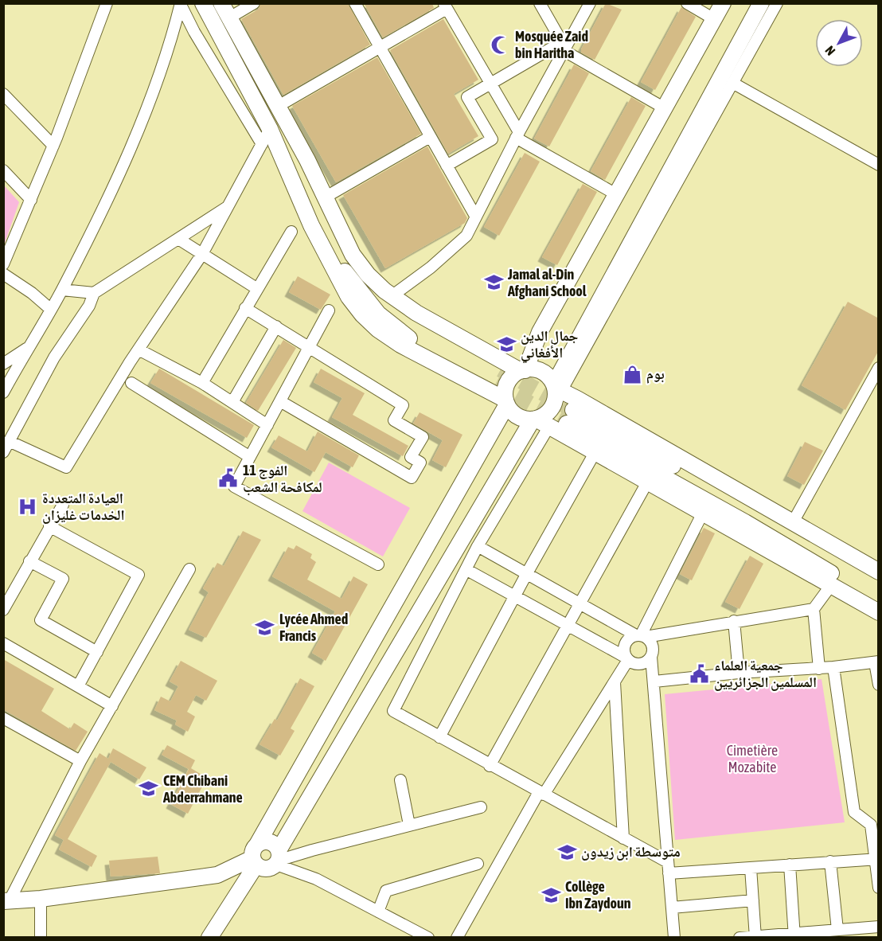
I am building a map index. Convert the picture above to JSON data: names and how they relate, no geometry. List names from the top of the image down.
{
  "parks": ["Cimetière Mozabite"],
  "places": {
    "mosque": ["Mosquée Zaid bin Haritha"],
    "school or university": [
      "Jamal al-Din Afghani School",
      "جمال الدين الأفغاني",
      "Lycée Ahmed Francis",
      "CEM Chibani Abderrahmane",
      "متوسطة ابن زيدون",
      "Collège Ibn Zaydoun"
    ],
    "shop": ["بوم"],
    "public building": ["الفوج 11 لمكافحة الشعب", "جمعية العلماء المسلمين الجزائريين"],
    "hospital": ["العيادة المتعددة الخدمات غليزان"]
  },
  "north": "bottom left"
}
